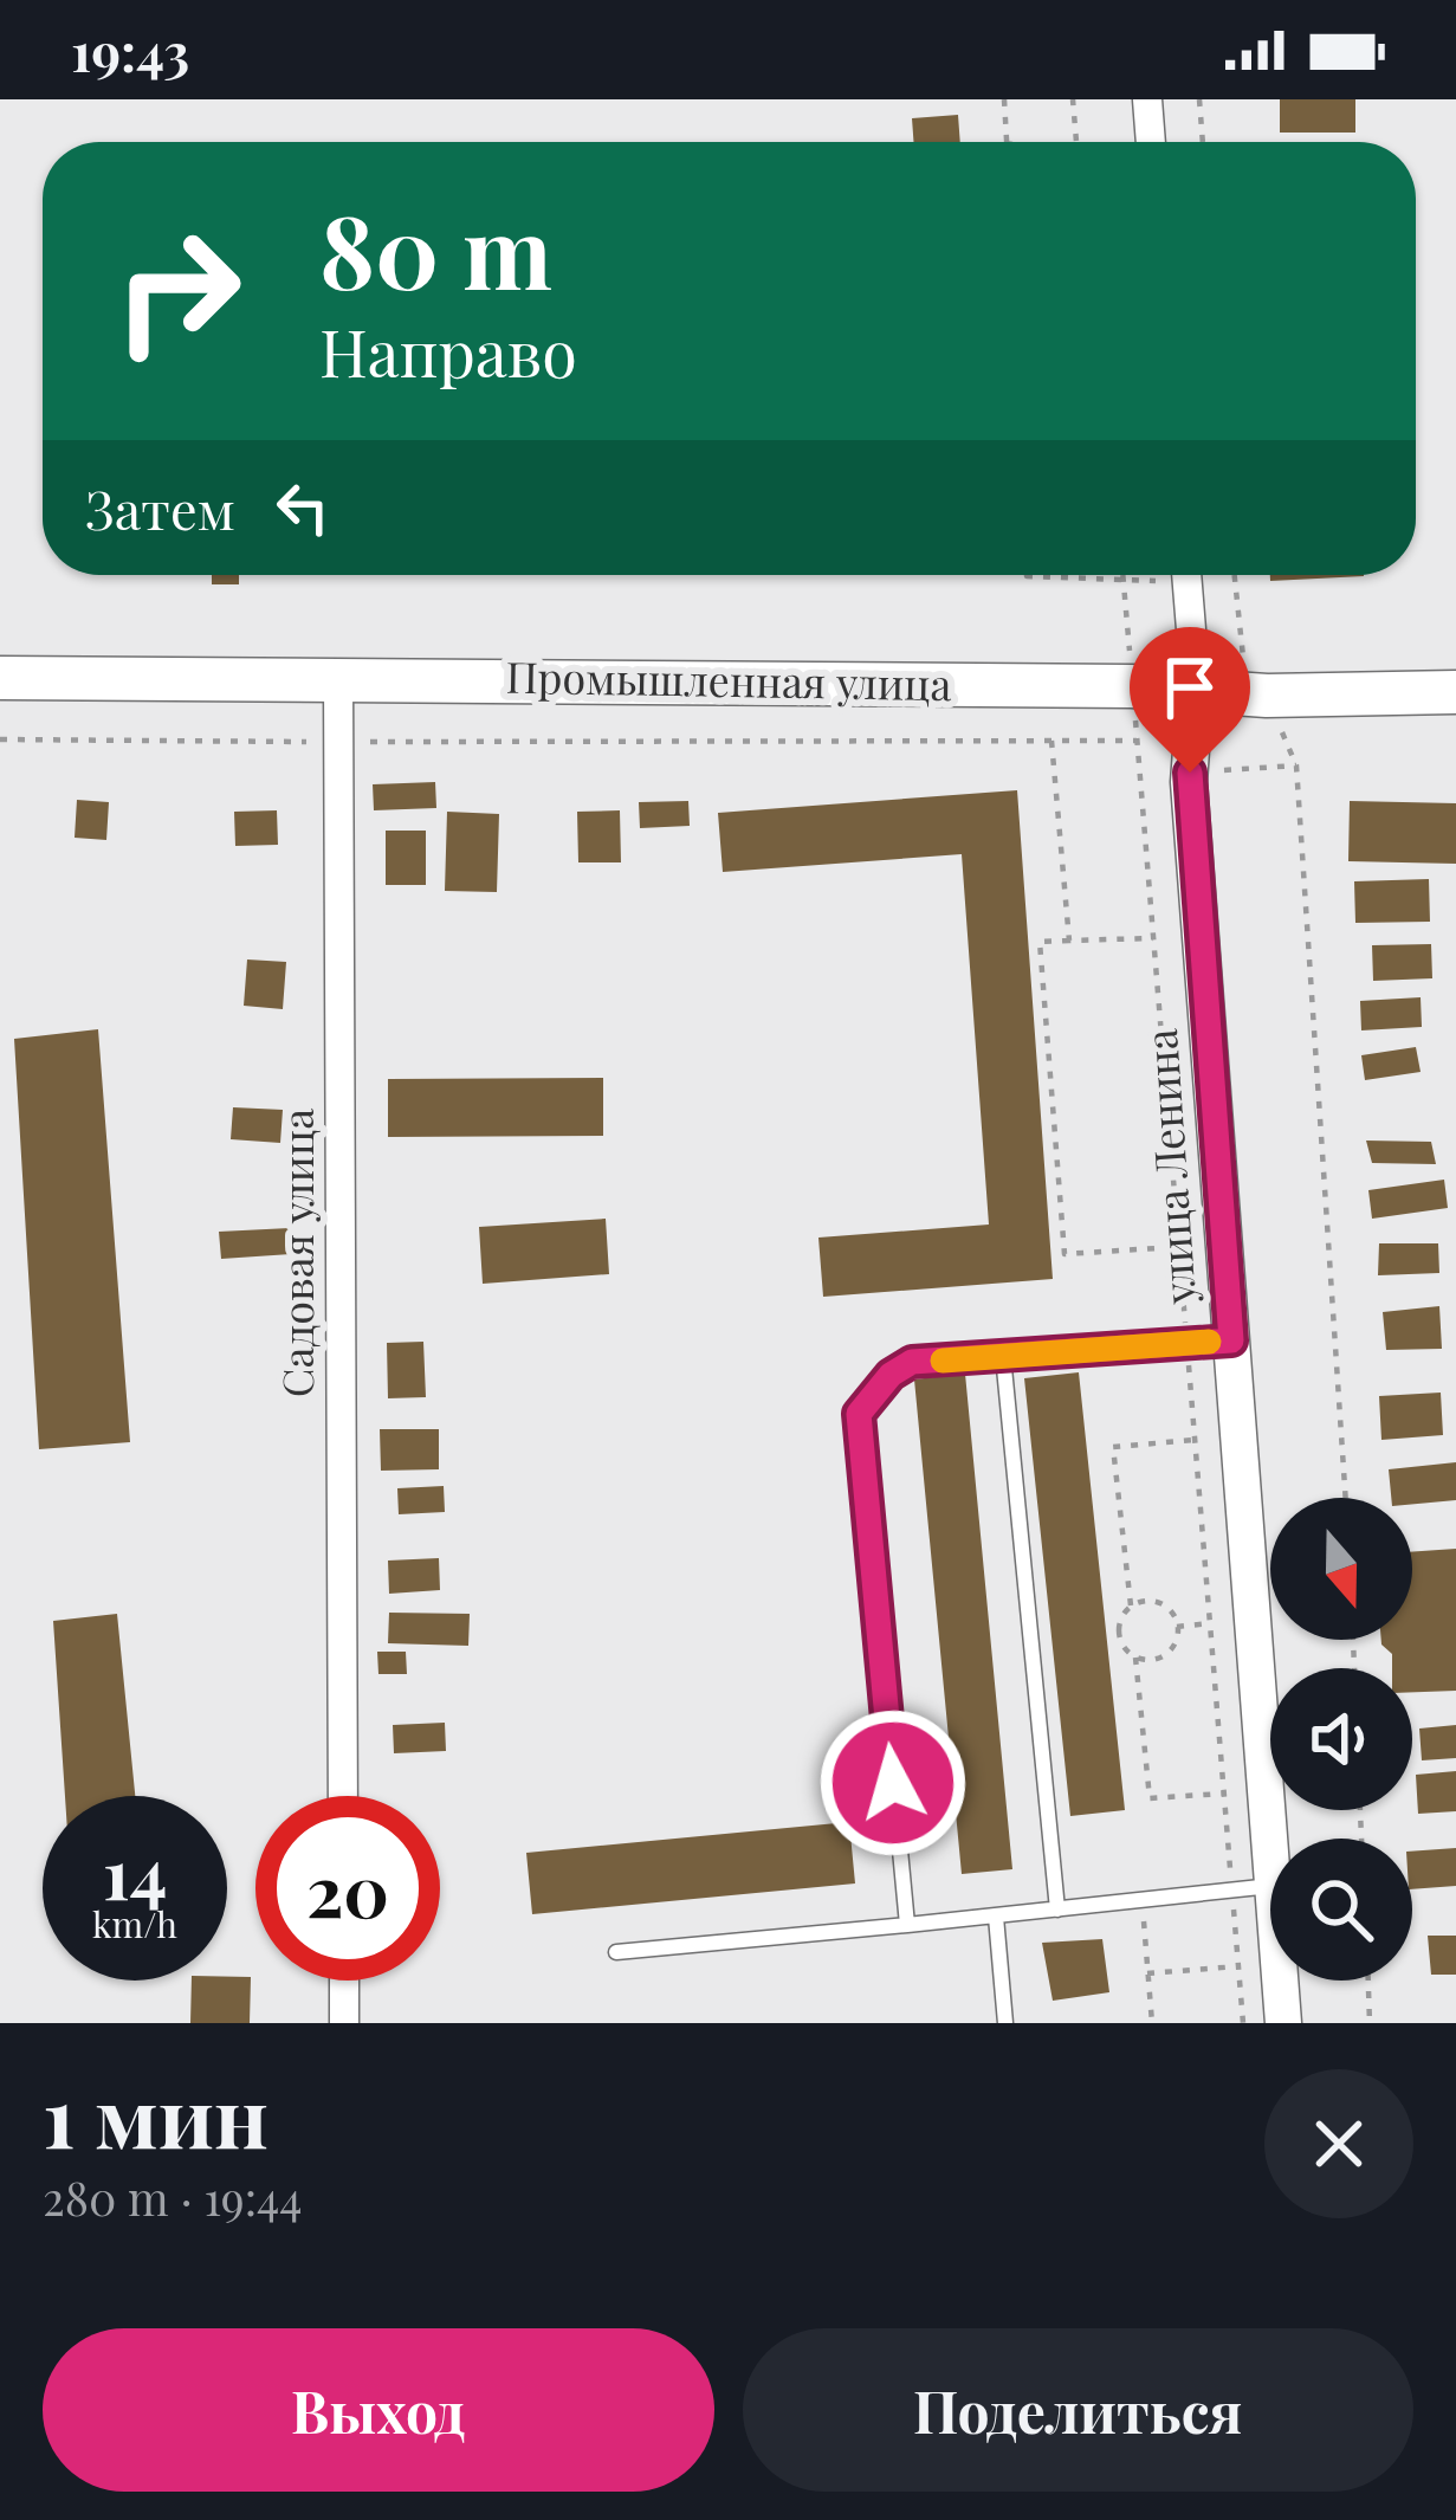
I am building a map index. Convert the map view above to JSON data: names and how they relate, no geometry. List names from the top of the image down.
{
  "streets": {
    "main road": ["Промышленная улица"],
    "street": ["улица Ленина", "Садовая улица"]
  },
  "crossings": [
    ["Промышленная улица", "улица Ленина"],
    ["Промышленная улица", "Садовая улица"]
  ],
  "north": "bottom",
  "page": {
    "status": "19:43",
    "turn": ["80 m", "Направо"],
    "then": "Затем",
    "speed": "14 km/h",
    "limit": "20",
    "heading": ["1 мин", "280 m · 19:44"],
    "buttons": ["Выход", "Поделиться"]
  }
}
